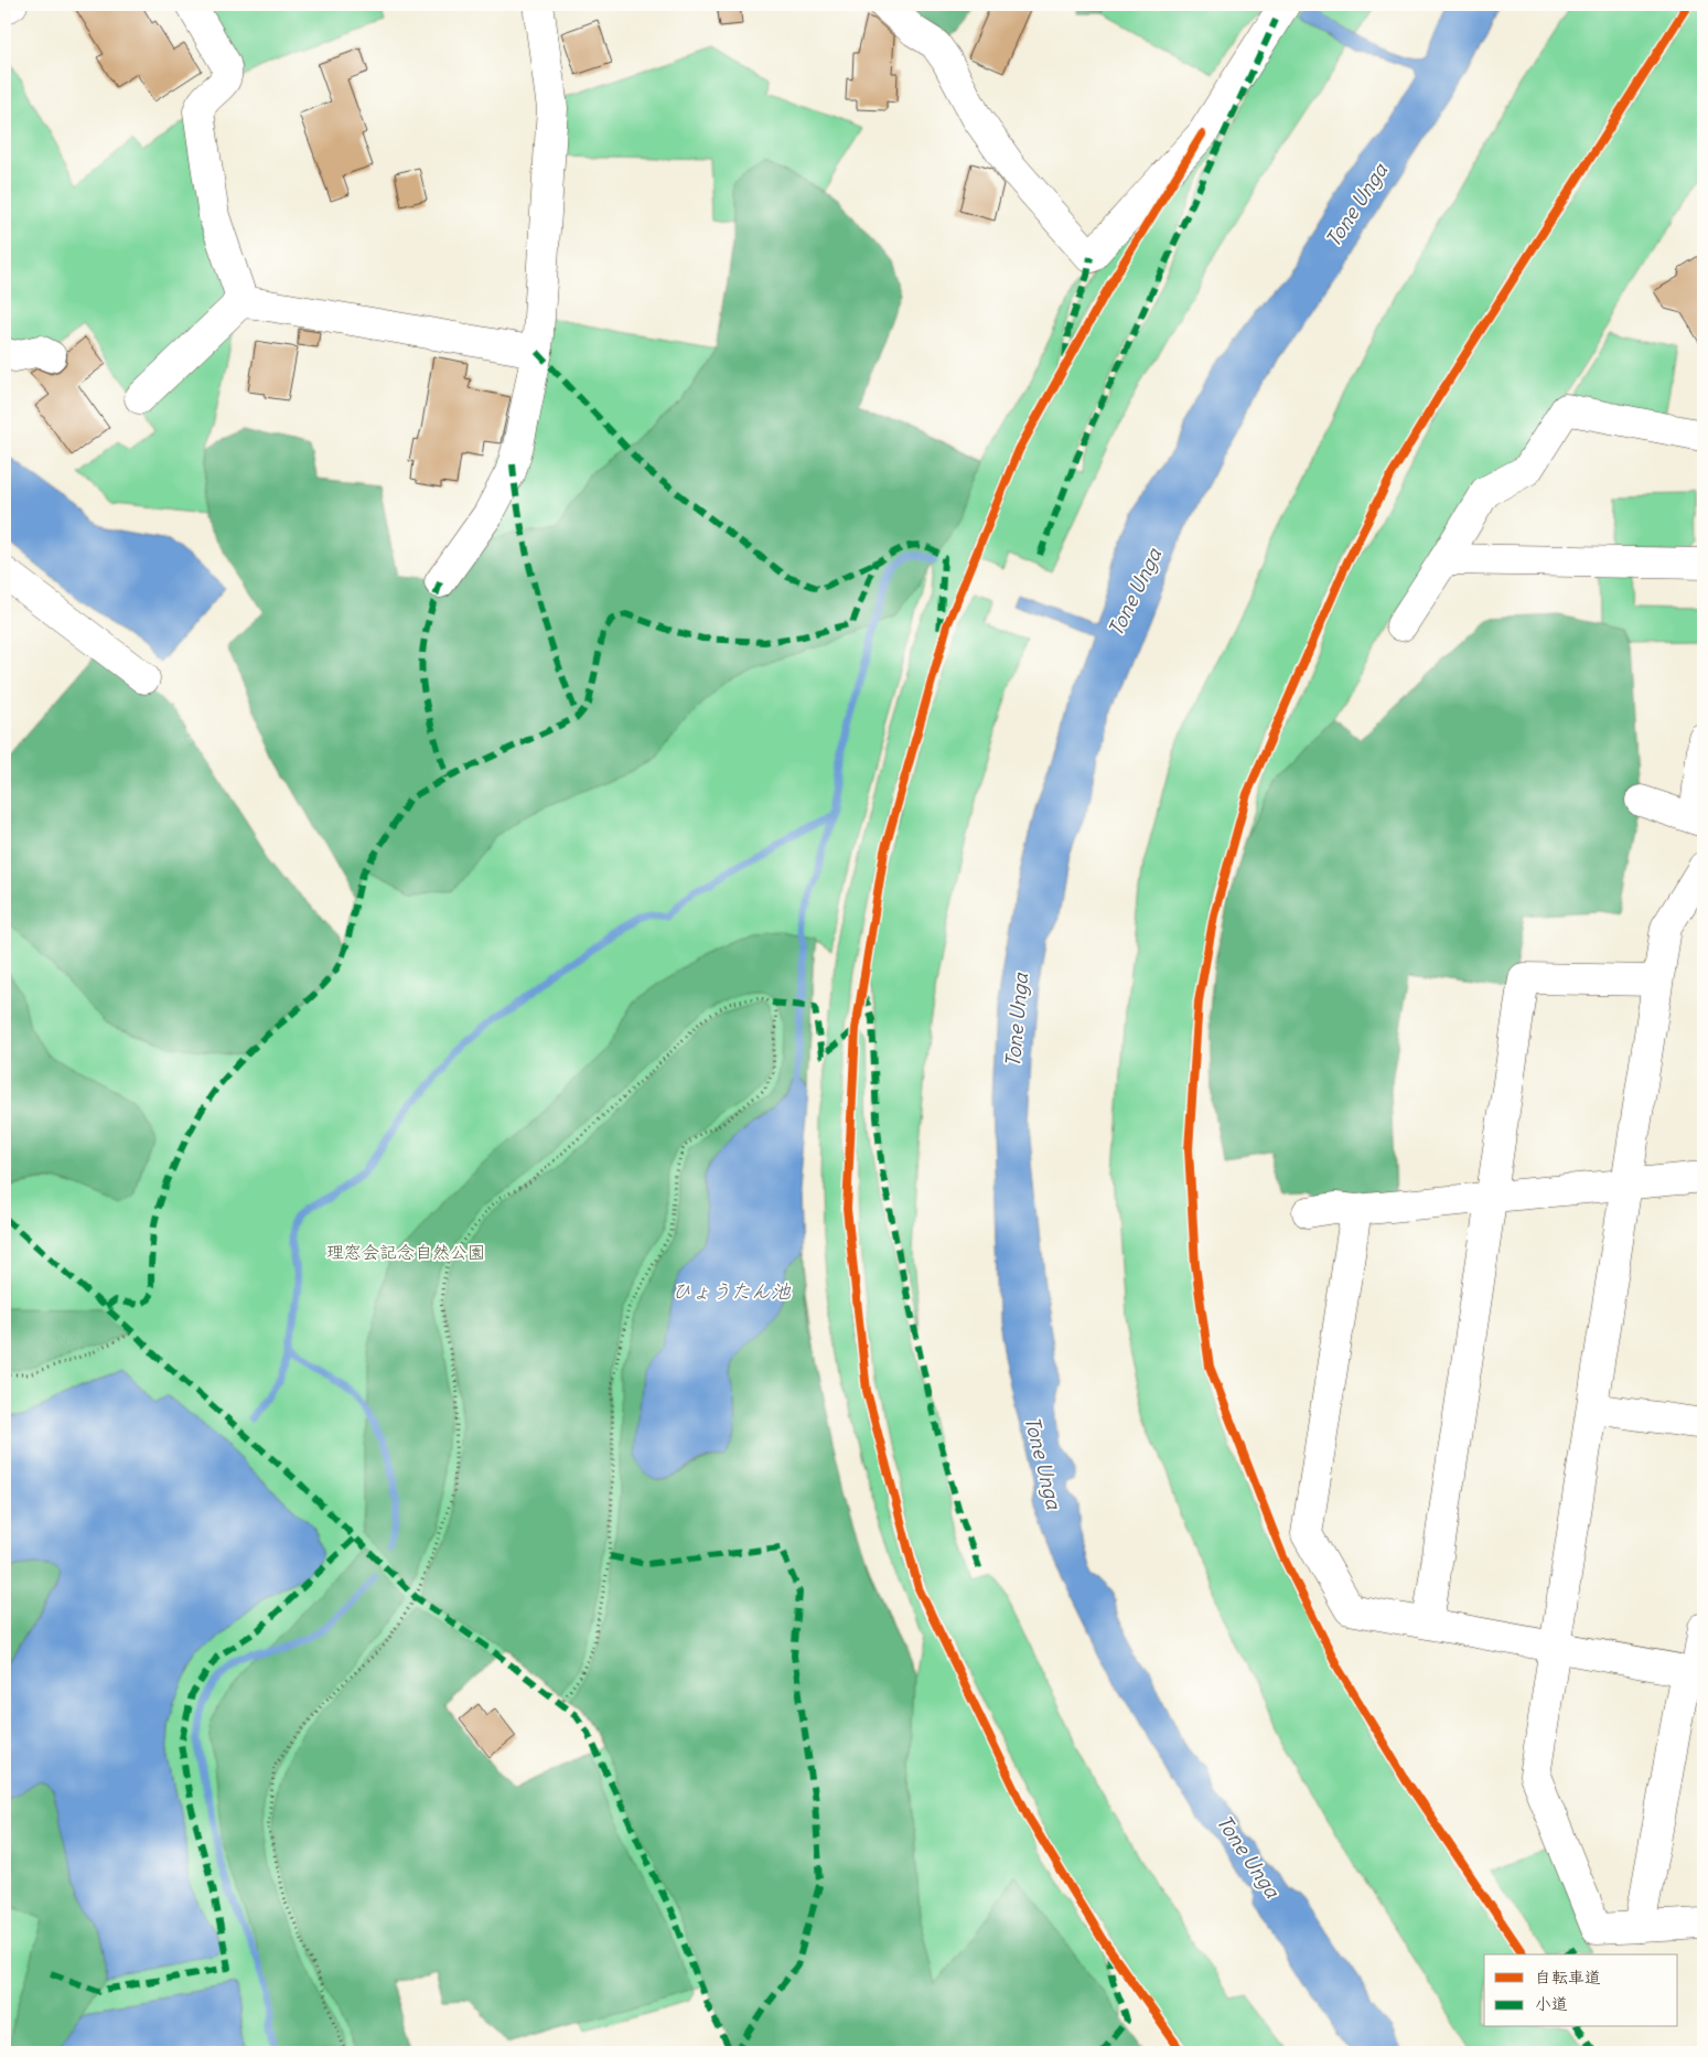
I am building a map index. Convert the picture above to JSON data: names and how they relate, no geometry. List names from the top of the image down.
{
  "water": ["Tone Unga", "ひょうたん池"],
  "parks": ["理窓会記念自然公園"],
  "legend": ["自転車道", "小道"]
}
